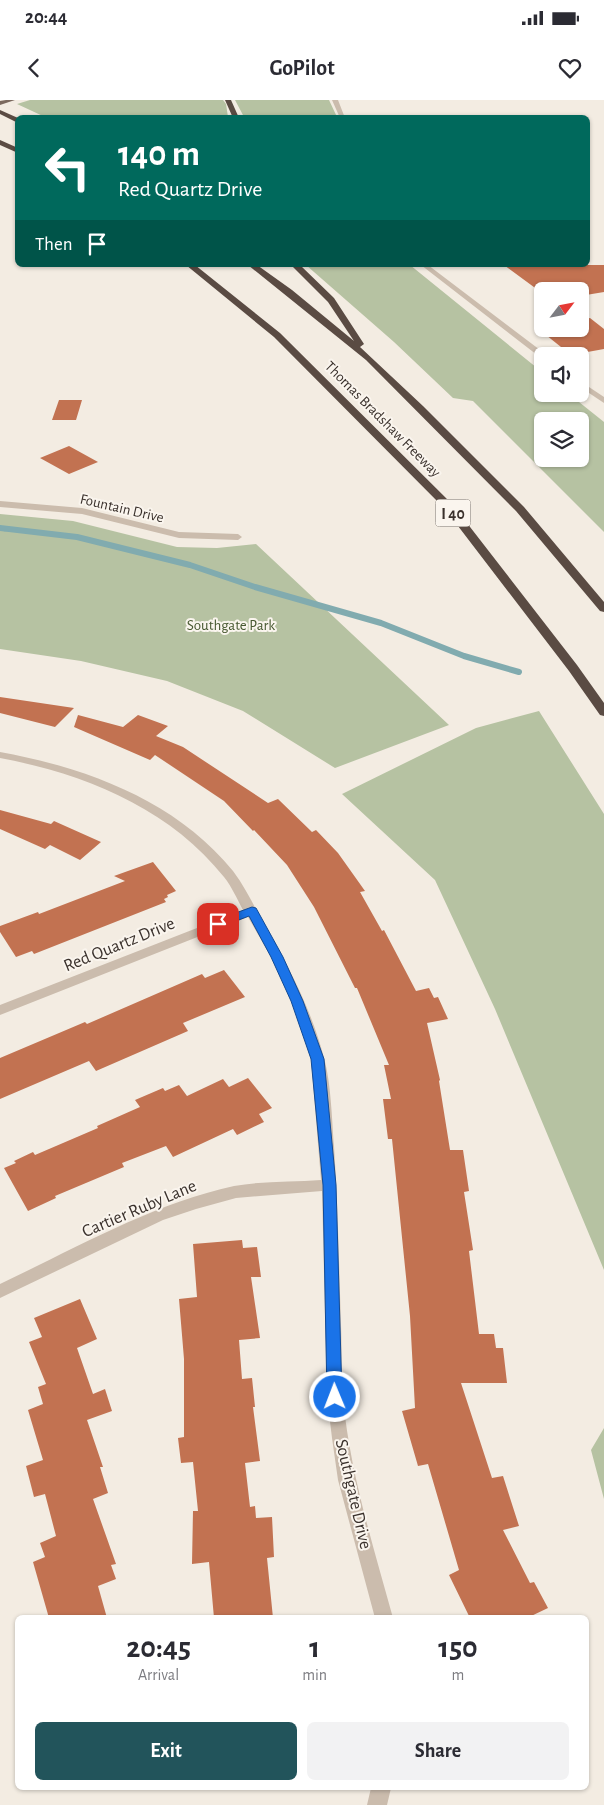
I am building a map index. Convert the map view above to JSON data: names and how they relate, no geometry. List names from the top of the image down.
{
  "streets": {
    "highway": ["Thomas Bradshaw Freeway", "I 40"],
    "street": [
      "Fountain Drive",
      "Red Quartz Drive",
      "Cartier Ruby Lane",
      "Southgate Drive"
    ]
  },
  "crossings": [
    ["Red Quartz Drive", "Southgate Drive"],
    ["Cartier Ruby Lane", "Southgate Drive"]
  ],
  "parks": ["Southgate Park"],
  "north": "top right",
  "page": {
    "status": "20:44",
    "header": "GoPilot",
    "turn": ["140 m", "Red Quartz Drive"],
    "then": "Then",
    "eta": [
      "20:45",
      "Arrival",
      "1",
      "min",
      "150",
      "m"
    ],
    "buttons": ["Exit", "Share"]
  }
}
